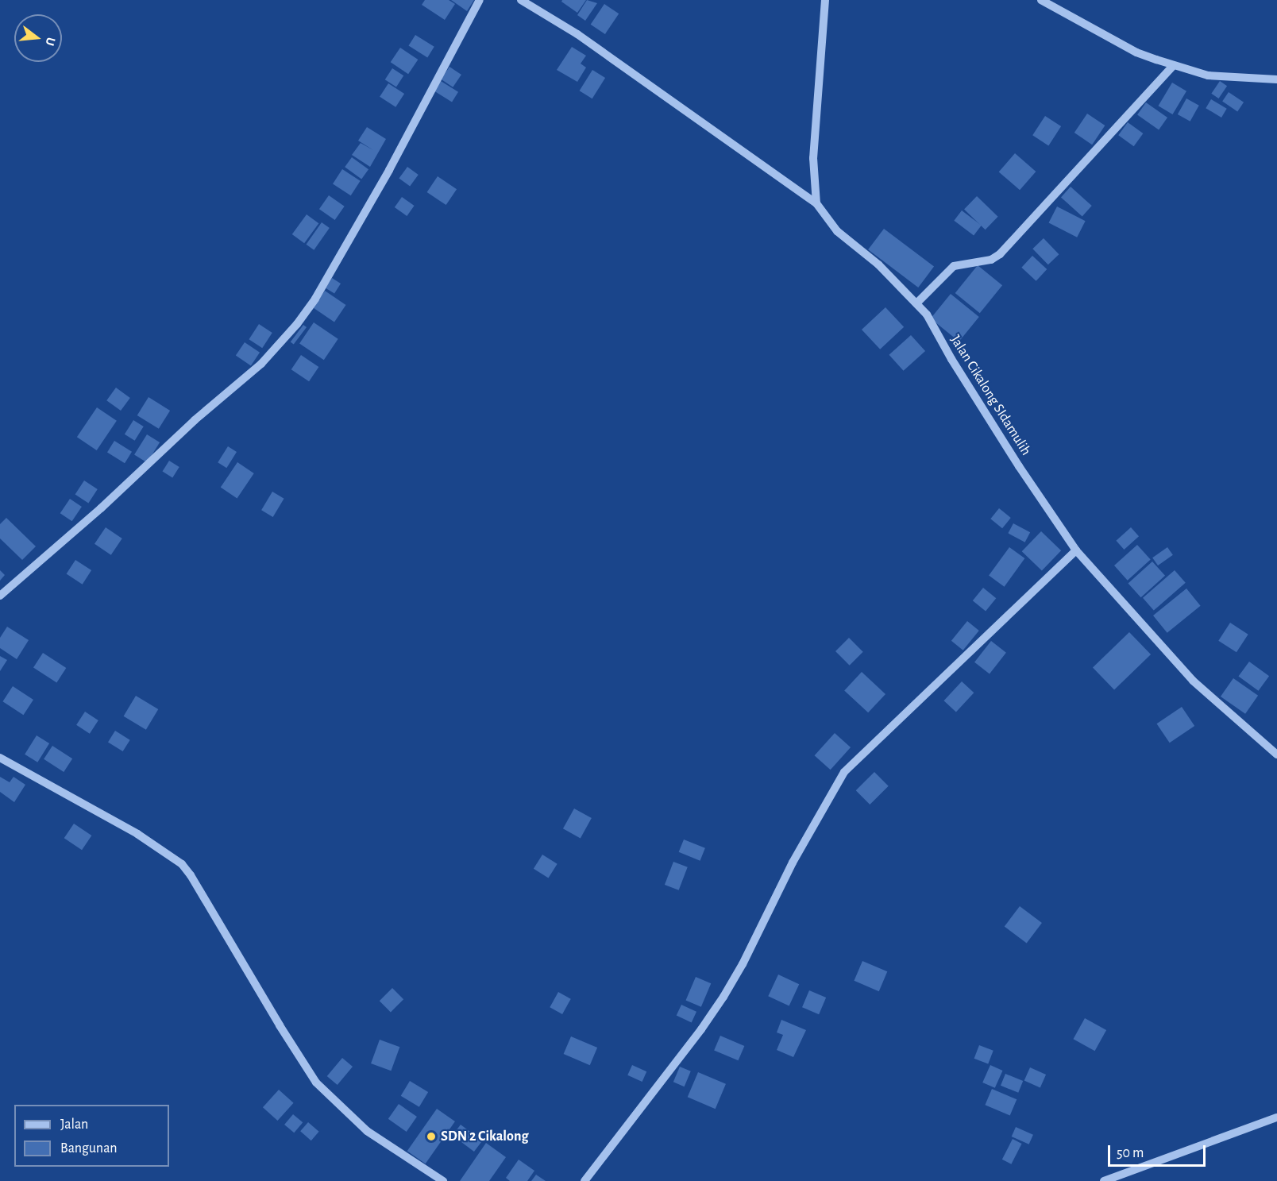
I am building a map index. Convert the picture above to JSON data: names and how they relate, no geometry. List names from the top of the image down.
{
  "streets": {
    "street": ["Jalan Cikalong SIdamulih"]
  },
  "places": ["SDN 2 Cikalong"],
  "legend": ["Jalan", "Bangunan"],
  "scale_bar": "50 m",
  "north": "right"
}
